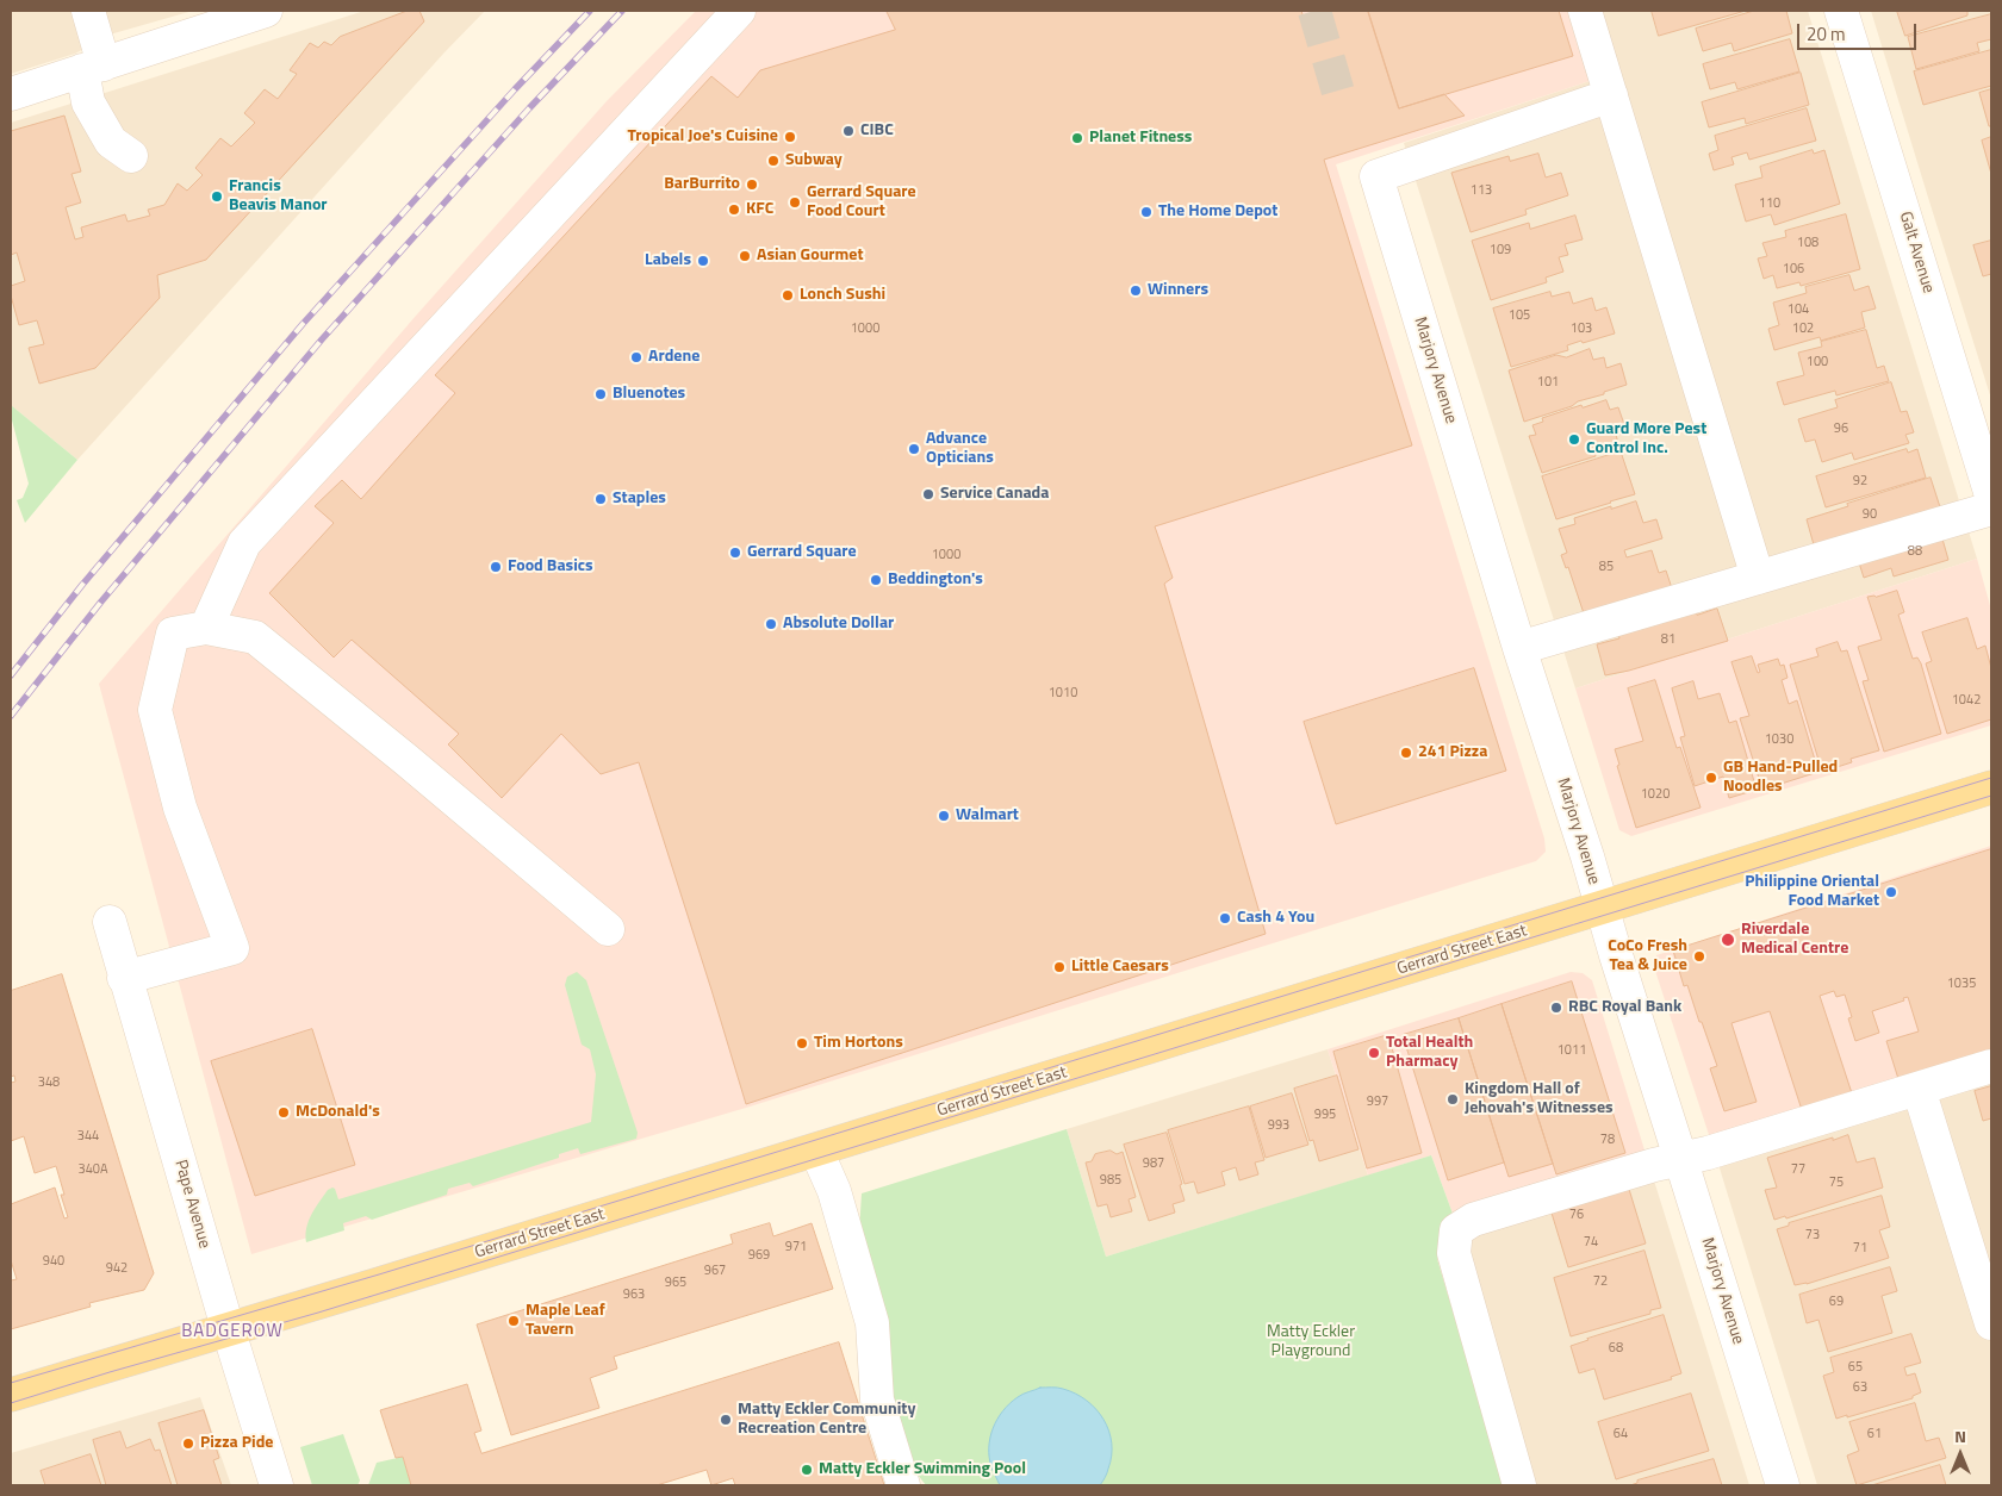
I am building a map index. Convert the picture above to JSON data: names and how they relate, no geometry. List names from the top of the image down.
{
  "streets": {
    "main road": ["Gerrard Street East"],
    "street": ["Galt Avenue", "Marjory Avenue", "Pape Avenue"]
  },
  "crossings": [
    ["Marjory Avenue", "Gerrard Street East"],
    ["Gerrard Street East", "Pape Avenue"]
  ],
  "districts": ["BADGEROW"],
  "parks": ["Matty Eckler Playground"],
  "places": [
    "CIBC",
    "Tropical Joe's Cuisine",
    "Planet Fitness",
    "Subway",
    "BarBurrito",
    "Francis Beavis Manor",
    "Gerrard Square Food Court",
    "KFC",
    "The Home Depot",
    "Asian Gourmet",
    "Labels",
    "Winners",
    "Lonch Sushi",
    "Ardene",
    "Bluenotes",
    "Guard More Pest Control Inc.",
    "Advance Opticians",
    "Service Canada",
    "Staples",
    "Gerrard Square",
    "Food Basics",
    "Beddington's",
    "Absolute Dollar",
    "241 Pizza",
    "GB Hand-Pulled Noodles",
    "Walmart",
    "Philippine Oriental Food Market",
    "Cash 4 You",
    "Riverdale Medical Centre",
    "CoCo Fresh Tea & Juice",
    "Little Caesars",
    "RBC Royal Bank",
    "Tim Hortons",
    "Total Health Pharmacy",
    "Kingdom Hall of Jehovah's Witnesses",
    "McDonald's",
    "Maple Leaf Tavern",
    "Matty Eckler Community Recreation Centre",
    "Pizza Pide",
    "Matty Eckler Swimming Pool"
  ],
  "house_numbers": [
    "113",
    "110",
    "108",
    "109",
    "106",
    "104",
    "105",
    "1000",
    "103",
    "102",
    "100",
    "101",
    "96",
    "92",
    "90",
    "88",
    "1000",
    "85",
    "81",
    "1010",
    "1042",
    "1030",
    "1020",
    "1035",
    "1011",
    "348",
    "997",
    "995",
    "993",
    "344",
    "78",
    "987",
    "340A",
    "77",
    "985",
    "75",
    "76",
    "73",
    "74",
    "971",
    "71",
    "969",
    "940",
    "942",
    "967",
    "72",
    "965",
    "963",
    "69",
    "68",
    "65",
    "63",
    "64",
    "61"
  ],
  "scale_bar": "20 m",
  "north": "top"
}
